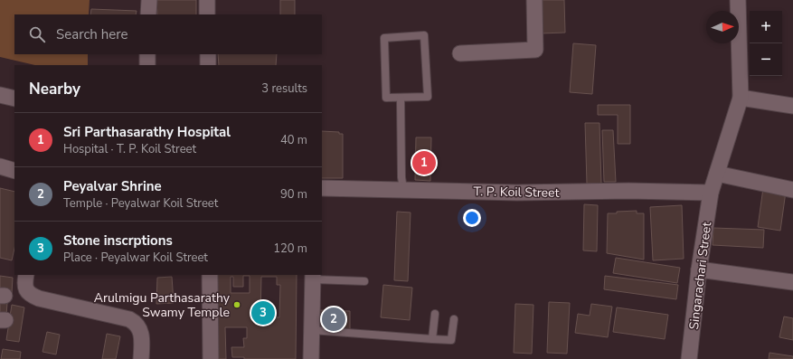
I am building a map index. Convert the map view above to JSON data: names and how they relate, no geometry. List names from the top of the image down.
{
  "streets": {
    "street": ["T. P. Koil Street", "Singarachari Street"]
  },
  "crossings": [
    ["T. P. Koil Street", "Singarachari Street"]
  ],
  "places": ["Arulmigu Parthasarathy Swamy Temple"],
  "north": "right",
  "page": {
    "map_buttons": ["+", "−"],
    "search": "Search here",
    "heading": ["Nearby", "3 results"],
    "list": [
      {
        "mark": "1",
        "name": "Sri Parthasarathy Hospital",
        "note": "Hospital · T. P. Koil Street",
        "value": "40 m"
      },
      {
        "mark": "2",
        "name": "Peyalvar Shrine",
        "note": "Temple · Peyalwar Koil Street",
        "value": "90 m"
      },
      {
        "mark": "3",
        "name": "Stone inscrptions",
        "note": "Place · Peyalwar Koil Street",
        "value": "120 m"
      }
    ],
    "pins": ["1", "3", "2"]
  }
}
